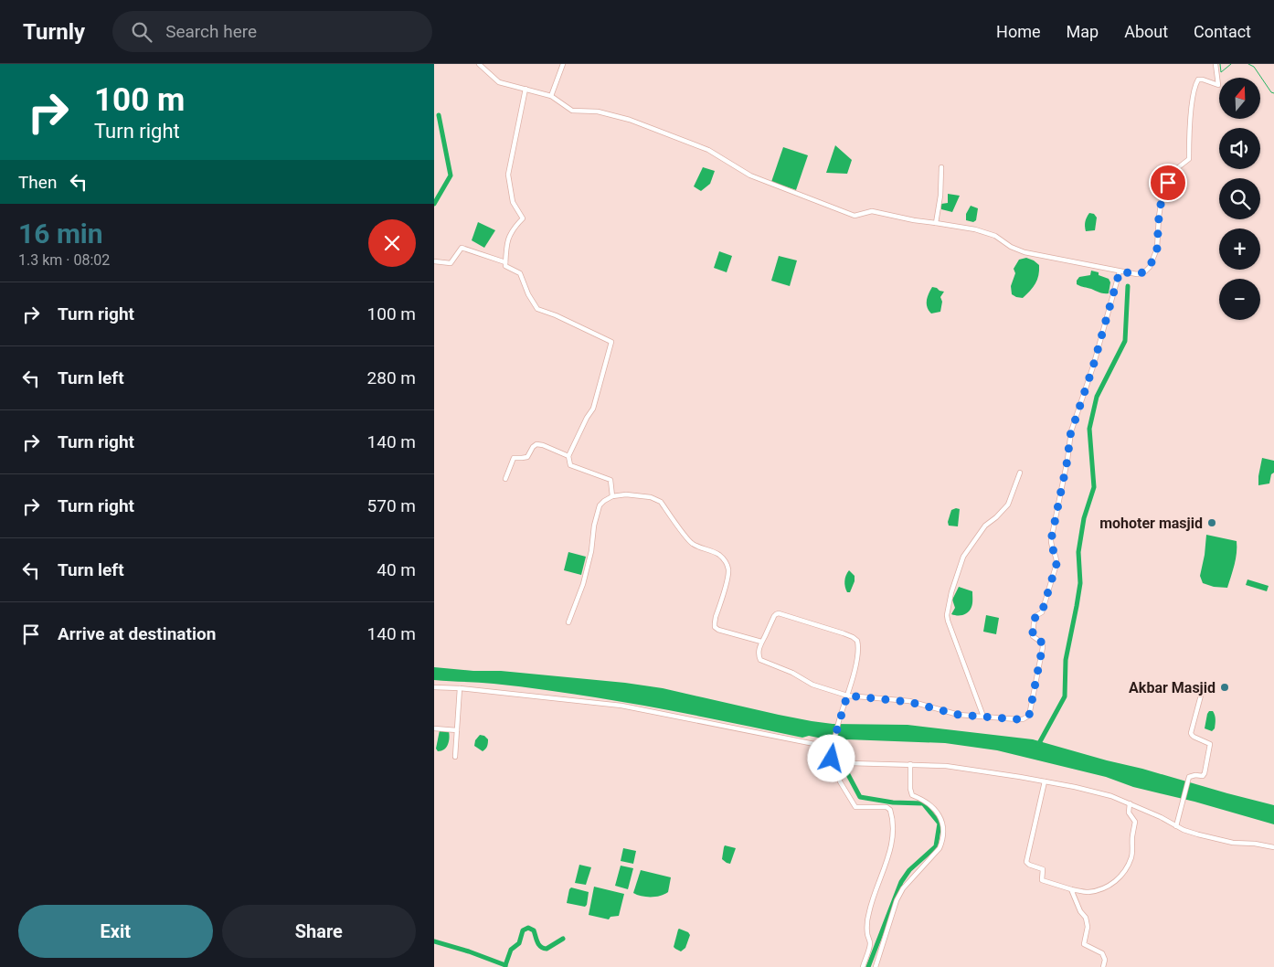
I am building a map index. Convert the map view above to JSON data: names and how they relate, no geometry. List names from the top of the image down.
{
  "places": ["mohoter masjid", "Akbar Masjid"],
  "north": "top",
  "page": {
    "header": "Turnly",
    "search": "Search here",
    "nav": [
      "Home",
      "Map",
      "About",
      "Contact"
    ],
    "turn": ["100 m", "Turn right"],
    "map_buttons": ["+", "−"],
    "then": "Then",
    "heading": ["16 min", "1.3 km · 08:02"],
    "list": [
      {
        "name": "Turn right",
        "value": "100 m"
      },
      {
        "name": "Turn left",
        "value": "280 m"
      },
      {
        "name": "Turn right",
        "value": "140 m"
      },
      {
        "name": "Turn right",
        "value": "570 m"
      },
      {
        "name": "Turn left",
        "value": "40 m"
      },
      {
        "name": "Arrive at destination",
        "value": "140 m"
      }
    ],
    "buttons": ["Exit", "Share"]
  }
}
